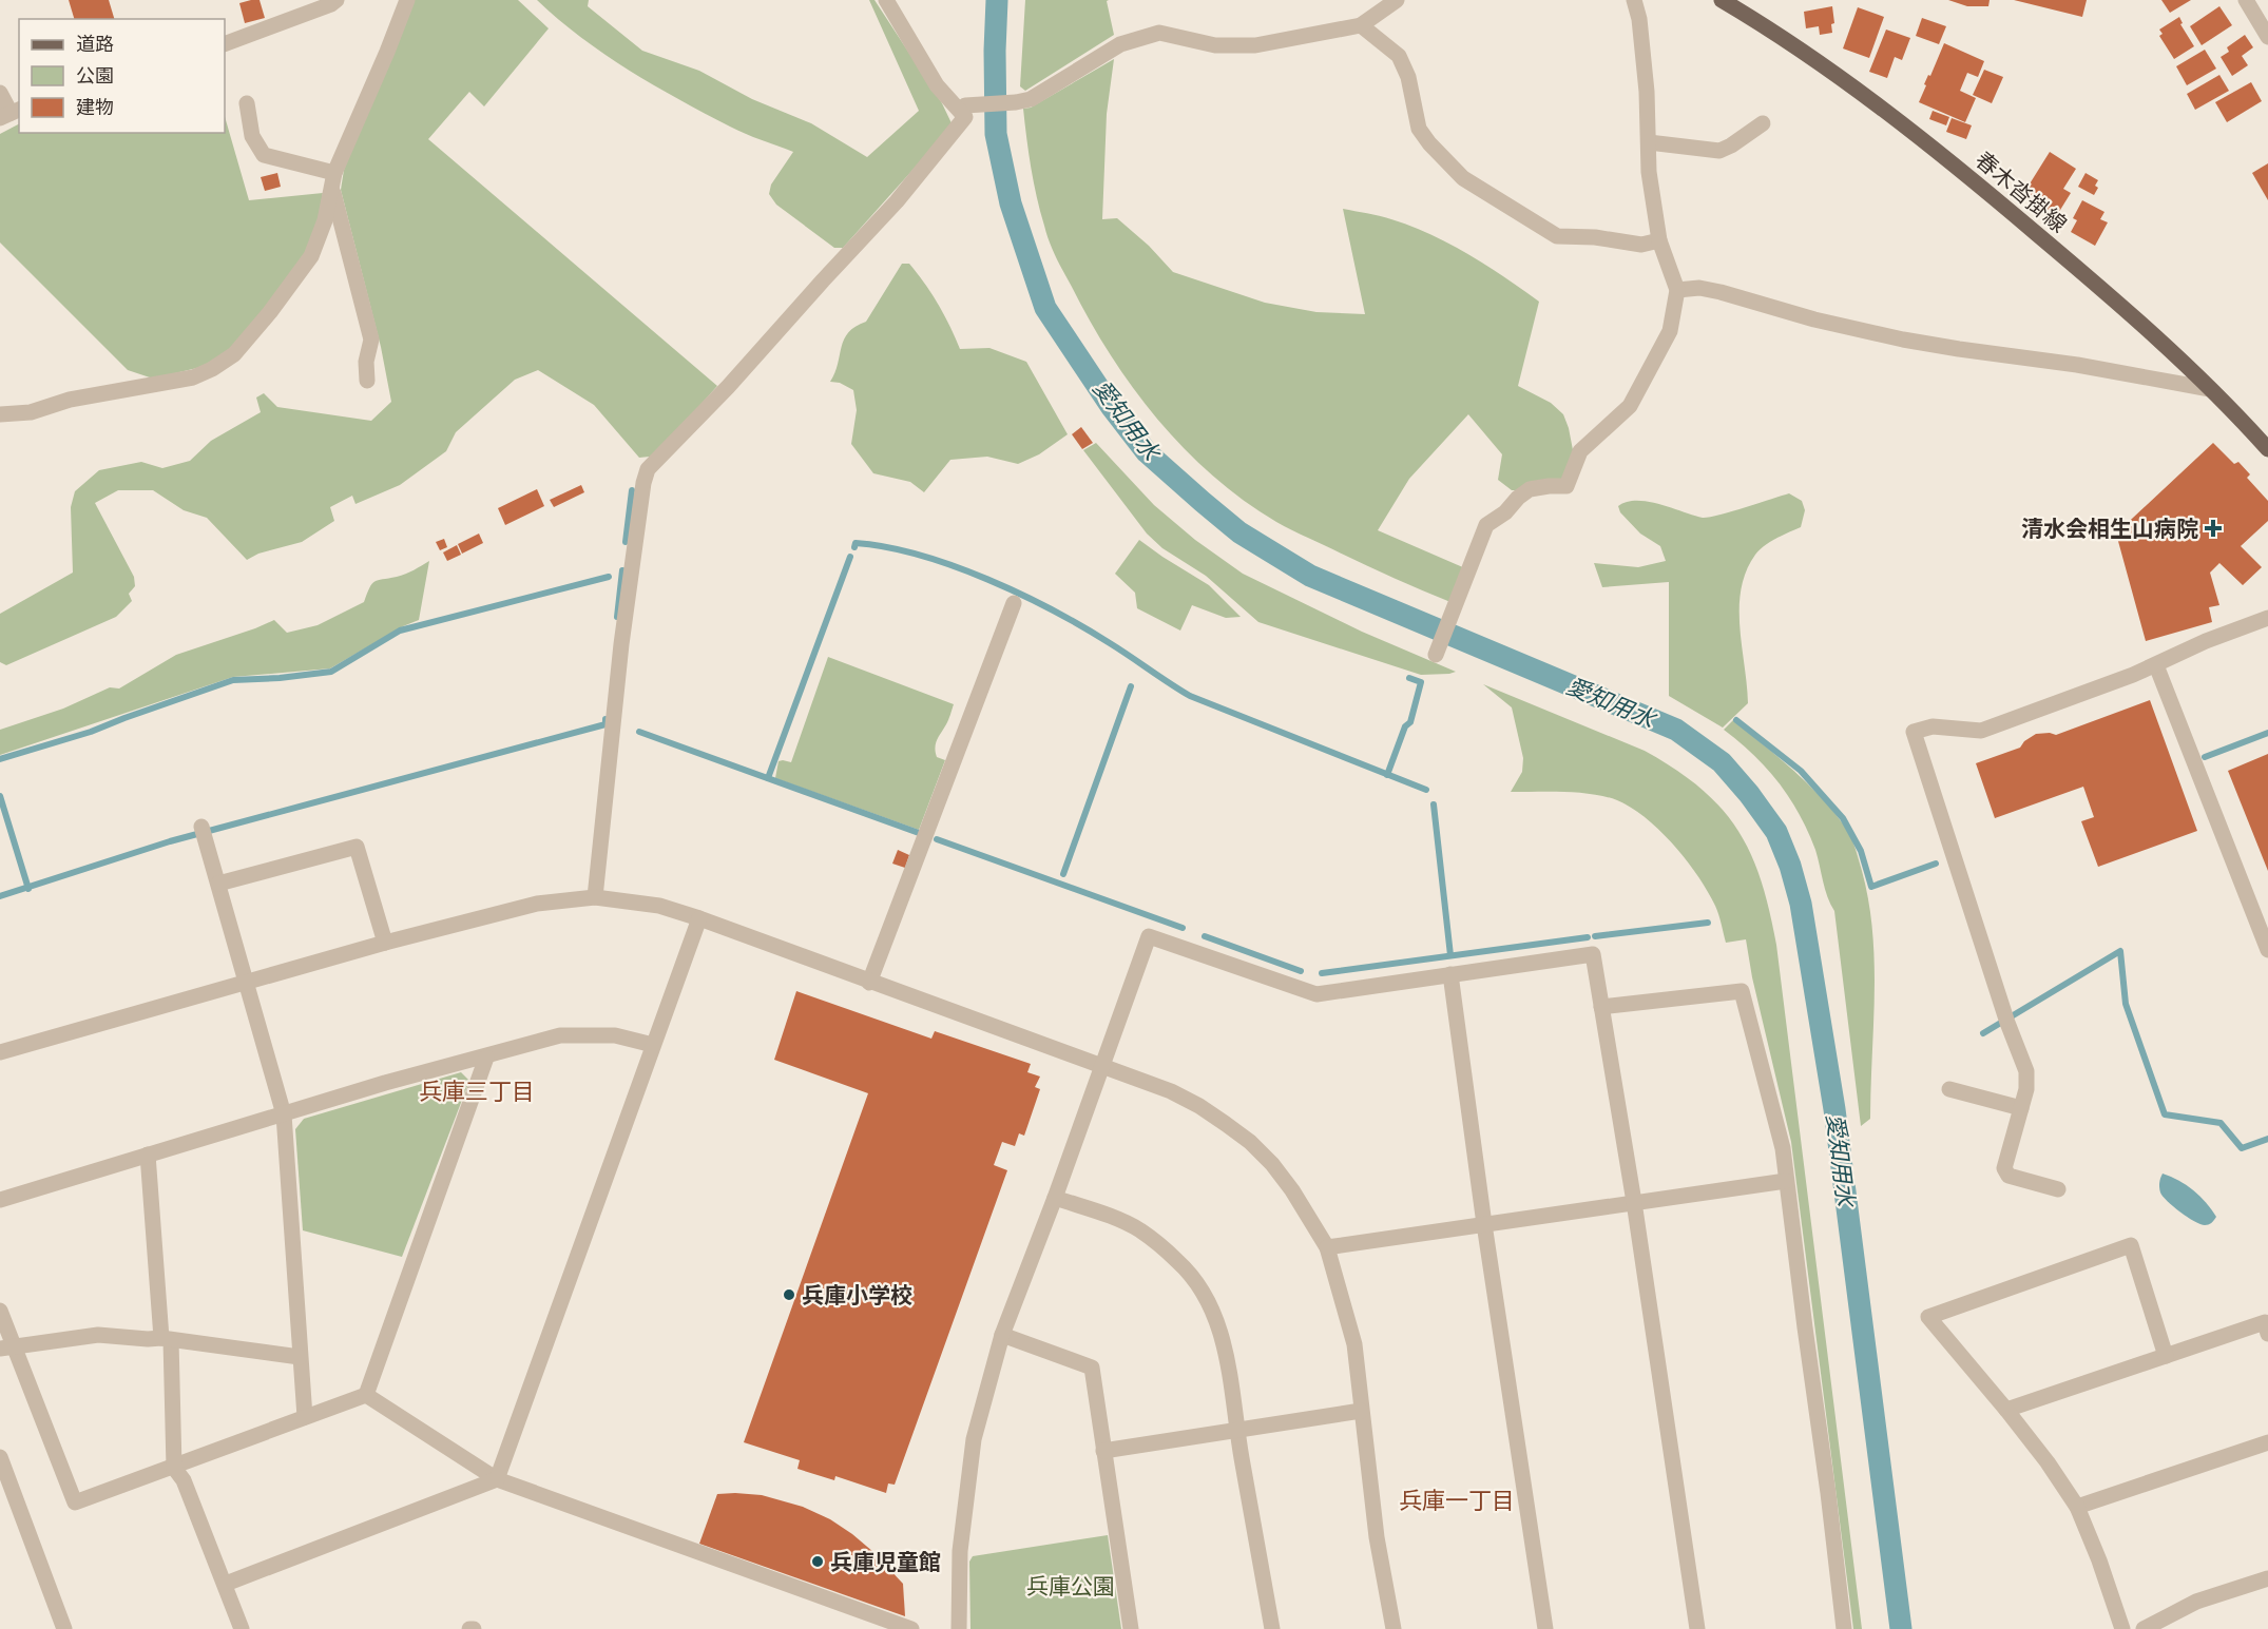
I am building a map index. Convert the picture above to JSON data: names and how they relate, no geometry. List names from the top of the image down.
{
  "streets": {
    "main road": ["春木沓掛線"]
  },
  "districts": ["兵庫三丁目", "兵庫一丁目"],
  "water": ["愛知用水"],
  "parks": ["兵庫公園"],
  "places": {
    "health": ["清水会相生山病院"],
    "other": ["兵庫小学校", "兵庫児童館"]
  },
  "legend": ["道路", "公園", "建物"]
}
